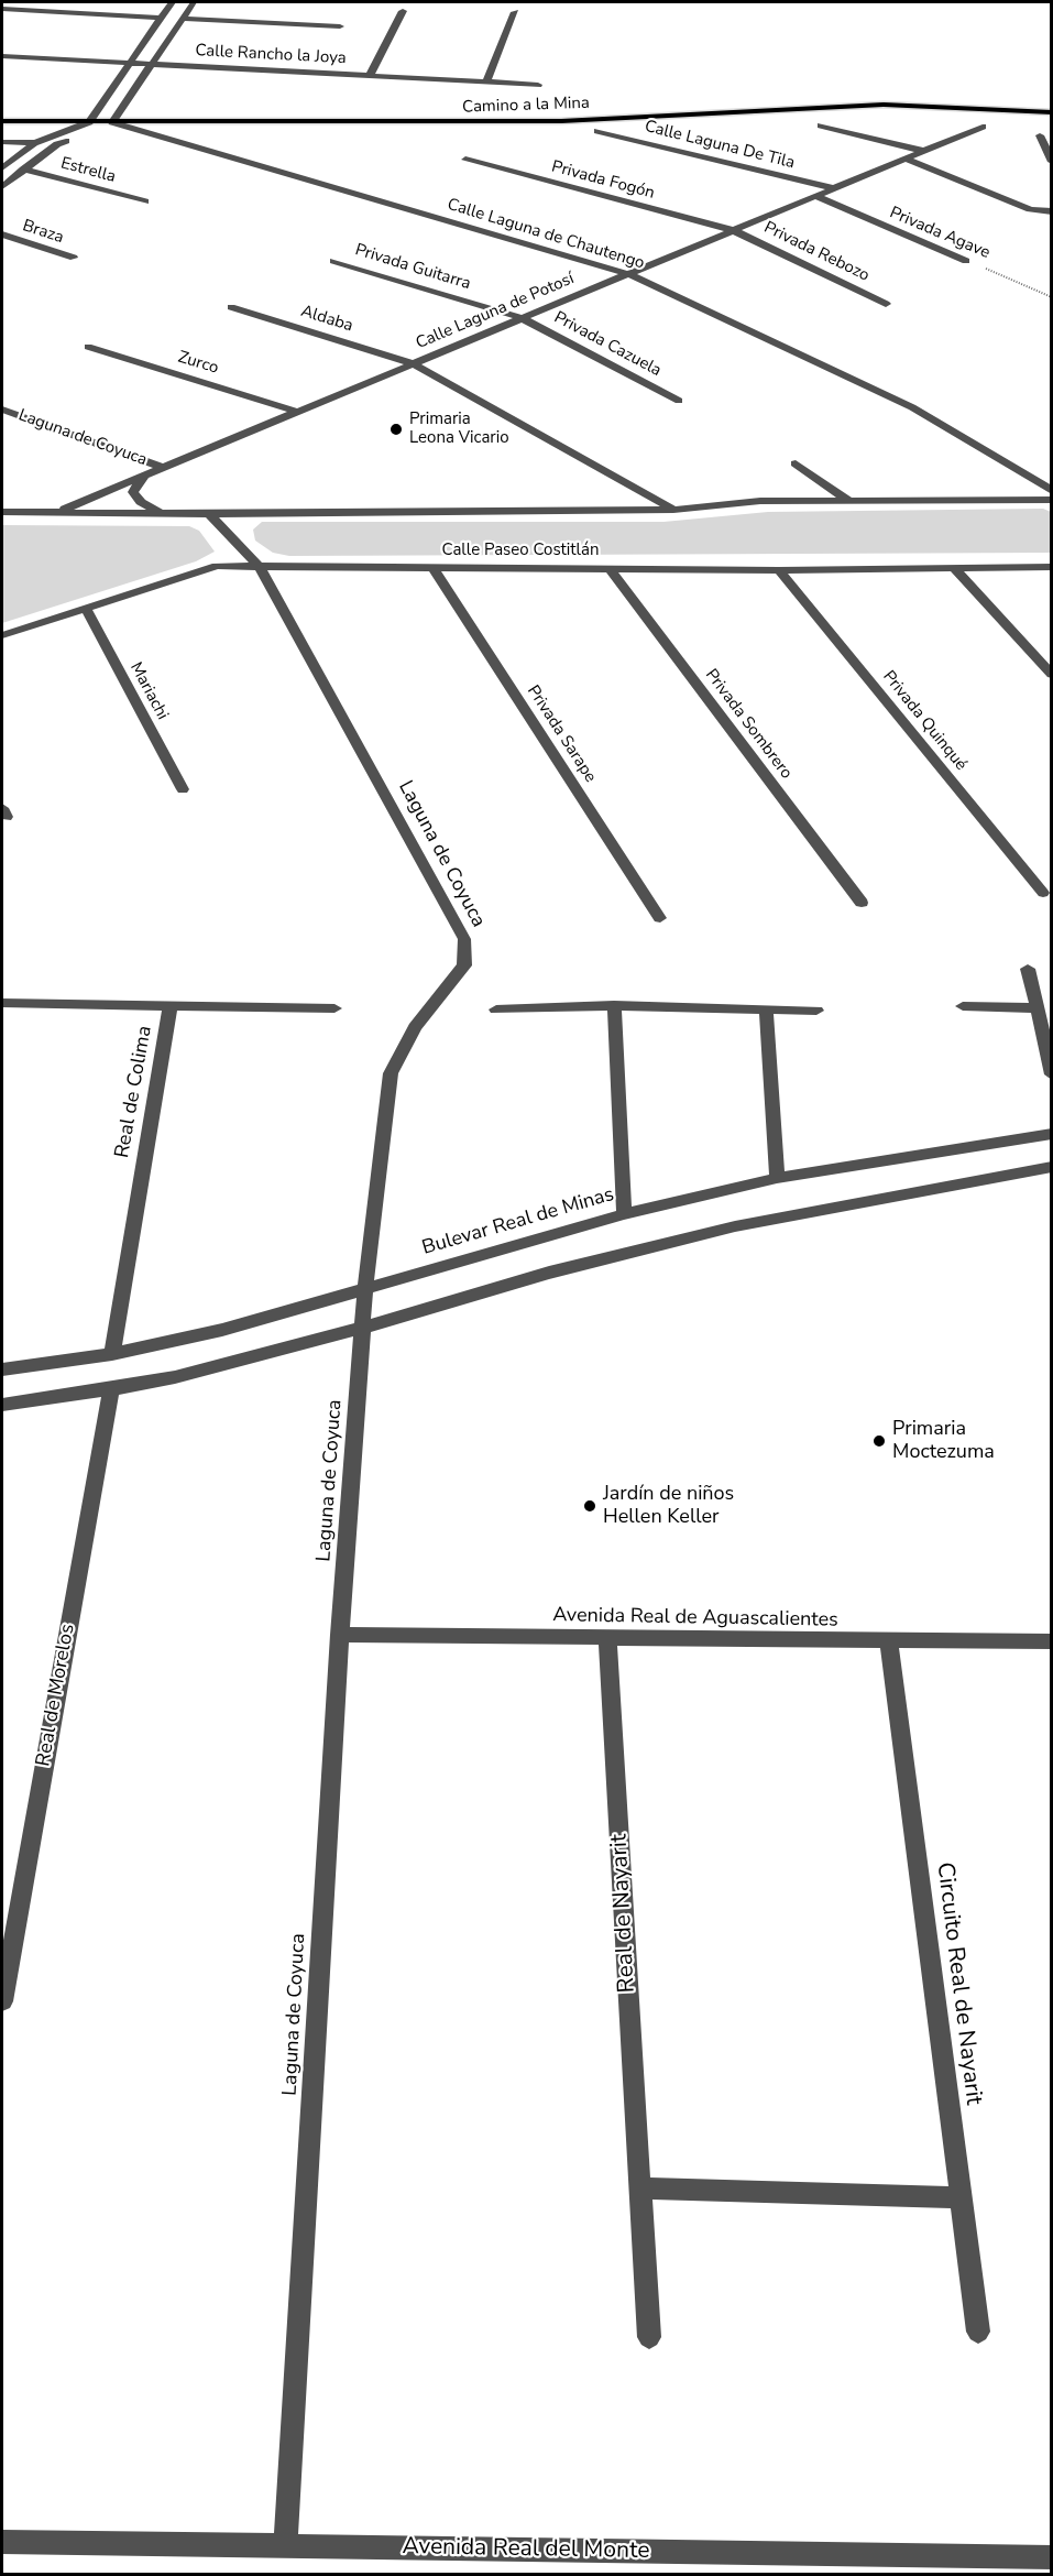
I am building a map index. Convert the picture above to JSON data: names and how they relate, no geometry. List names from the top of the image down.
{
  "streets": {
    "main road": ["Camino a la Mina"],
    "street": [
      "Calle Rancho la Joya",
      "Calle Laguna De Tila",
      "Estrella",
      "Privada Fogón",
      "Braza",
      "Privada Agave",
      "Calle Laguna de Chautengo",
      "Privada Rebozo",
      "Privada Guitarra",
      "Calle Laguna de Potosí",
      "Aldaba",
      "Privada Cazuela",
      "Zurco",
      "Laguna de Coyuca",
      "Calle Paseo Costitlán",
      "Mariachi",
      "Privada Quinqué",
      "Privada Sombrero",
      "Privada Sarape",
      "Real de Colima",
      "Bulevar Real de Minas",
      "Avenida Real de Aguascalientes",
      "Real de Morelos",
      "Real de Nayarit",
      "Circuito Real de Nayarit",
      "Avenida Real del Monte"
    ]
  },
  "crossings": [
    ["Camino a la Mina", "Calle Laguna de Chautengo"],
    ["Calle Laguna De Tila", "Calle Laguna de Potosí"],
    ["Privada Fogón", "Privada Rebozo"],
    ["Privada Fogón", "Calle Laguna de Potosí"],
    ["Privada Agave", "Calle Laguna de Potosí"],
    ["Calle Laguna de Chautengo", "Calle Laguna de Potosí"],
    ["Privada Rebozo", "Calle Laguna de Potosí"],
    ["Privada Guitarra", "Calle Laguna de Potosí"],
    ["Privada Guitarra", "Privada Cazuela"],
    ["Calle Laguna de Potosí", "Aldaba"],
    ["Calle Laguna de Potosí", "Privada Cazuela"],
    ["Calle Laguna de Potosí", "Zurco"],
    ["Calle Laguna de Potosí", "Laguna de Coyuca"],
    ["Calle Laguna de Potosí", "Calle Paseo Costitlán"],
    ["Aldaba", "Calle Paseo Costitlán"],
    ["Laguna de Coyuca", "Calle Paseo Costitlán"],
    ["Laguna de Coyuca", "Bulevar Real de Minas"],
    ["Laguna de Coyuca", "Avenida Real de Aguascalientes"],
    ["Laguna de Coyuca", "Avenida Real del Monte"],
    ["Calle Paseo Costitlán", "Mariachi"],
    ["Calle Paseo Costitlán", "Privada Quinqué"],
    ["Calle Paseo Costitlán", "Privada Sombrero"],
    ["Calle Paseo Costitlán", "Privada Sarape"],
    ["Real de Colima", "Bulevar Real de Minas"],
    ["Avenida Real de Aguascalientes", "Real de Nayarit"],
    ["Avenida Real de Aguascalientes", "Circuito Real de Nayarit"]
  ],
  "places": ["Primaria Leona Vicario", "Primaria Moctezuma", "Jardín de niños Hellen Keller"]
}
